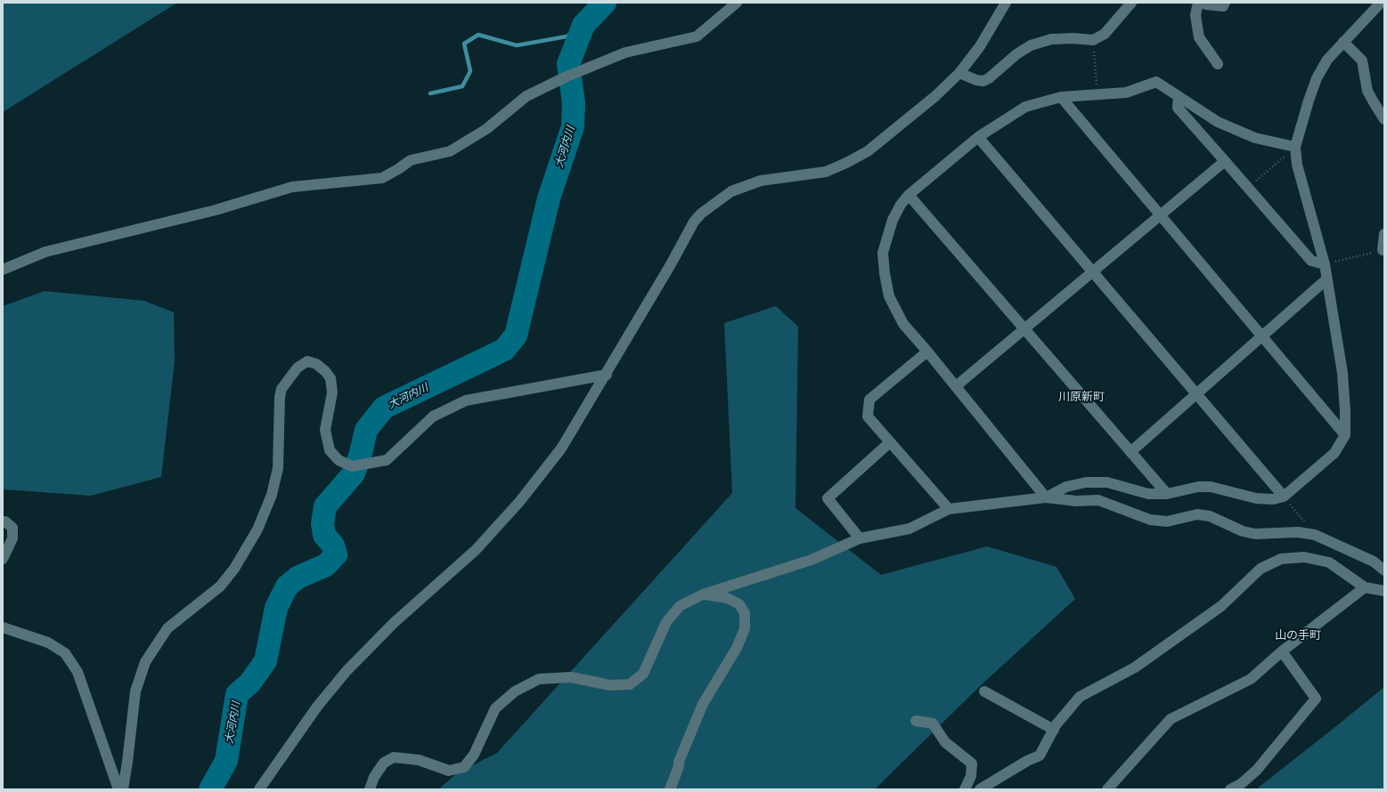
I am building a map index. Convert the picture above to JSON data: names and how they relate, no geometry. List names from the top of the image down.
{
  "districts": ["川原新町", "山の手町"],
  "water": ["大河内川"]
}
